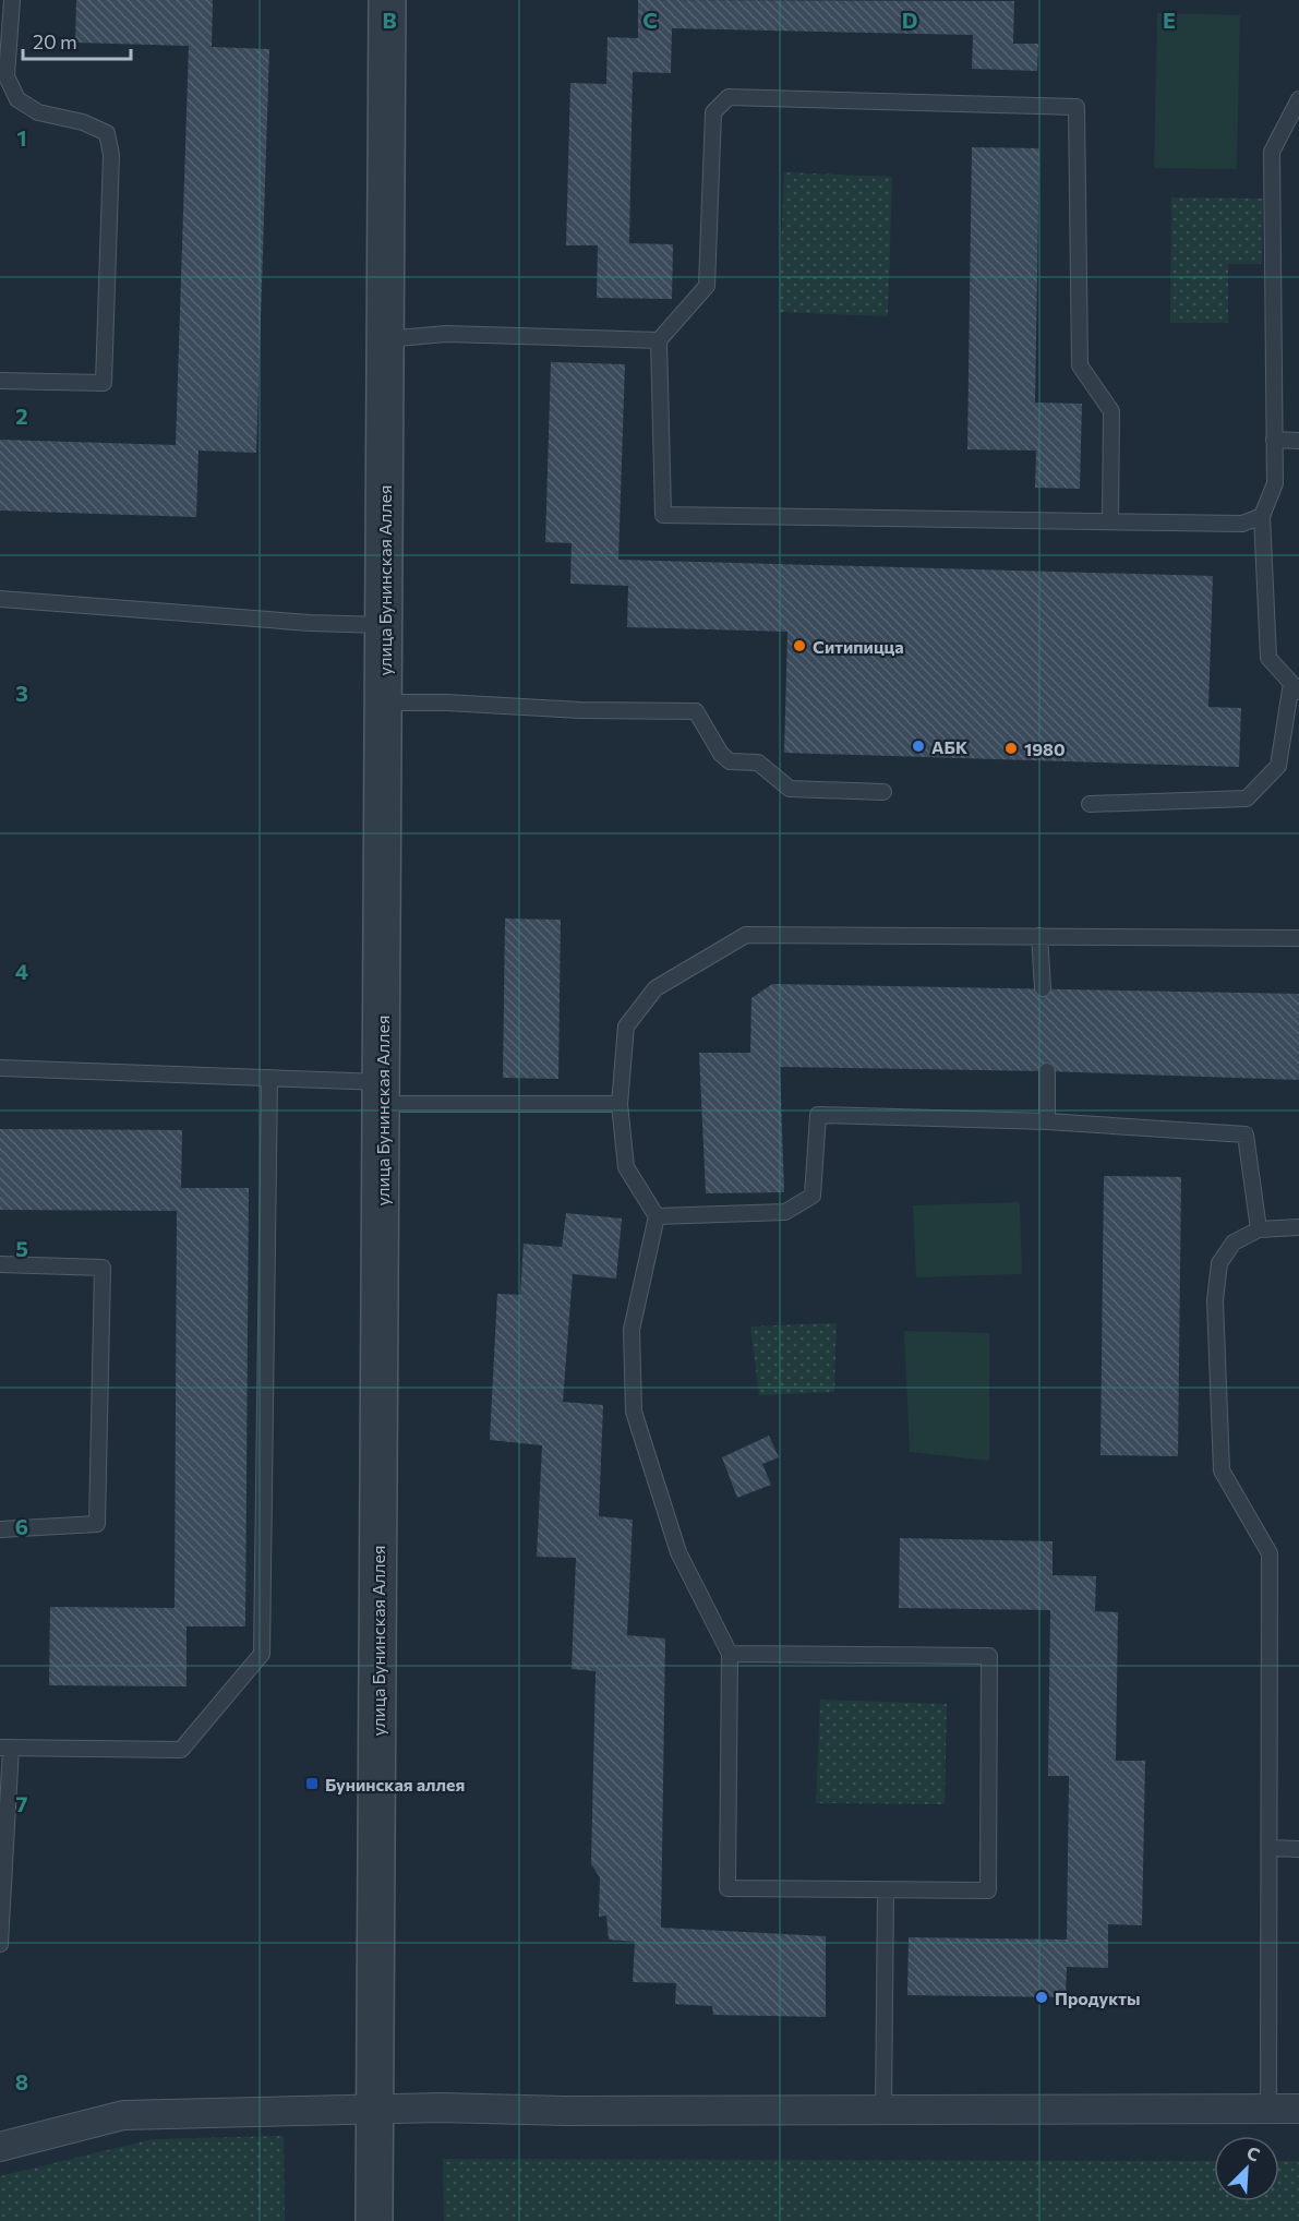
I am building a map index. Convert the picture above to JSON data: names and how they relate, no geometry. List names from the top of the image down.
{
  "streets": {
    "street": ["улица Бунинская Аллея"]
  },
  "places": {
    "other": [
      "Ситипицца",
      "АБК",
      "1980",
      "Продукты"
    ],
    "transit": ["Бунинская аллея"]
  },
  "scale_bar": "20 m",
  "north": "top right",
  "grid": {
    "columns": [
      "B",
      "C",
      "D",
      "E"
    ],
    "rows": [
      "1",
      "2",
      "3",
      "4",
      "5",
      "6",
      "7",
      "8"
    ]
  }
}
